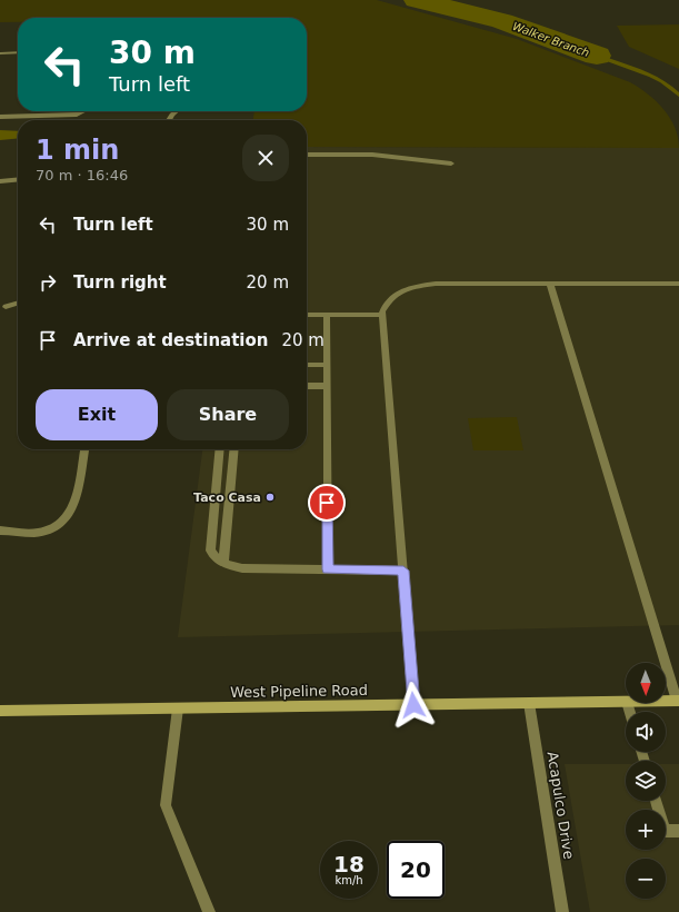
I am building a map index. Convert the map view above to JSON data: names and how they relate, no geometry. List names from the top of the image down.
{
  "streets": {
    "main road": ["West Pipeline Road"],
    "street": ["Acapulco Drive"]
  },
  "crossings": [
    ["West Pipeline Road", "Acapulco Drive"]
  ],
  "water": ["Walker Branch"],
  "places": ["Taco Casa"],
  "north": "bottom",
  "page": {
    "turn": ["30 m", "Turn left"],
    "heading": ["1 min", "70 m · 16:46"],
    "list": [
      {
        "name": "Turn left",
        "value": "30 m"
      },
      {
        "name": "Turn right",
        "value": "20 m"
      },
      {
        "name": "Arrive at destination",
        "value": "20 m"
      }
    ],
    "buttons": ["Exit", "Share"],
    "map_buttons": ["+", "−"],
    "speed": "18 km/h",
    "limit": "20"
  }
}
